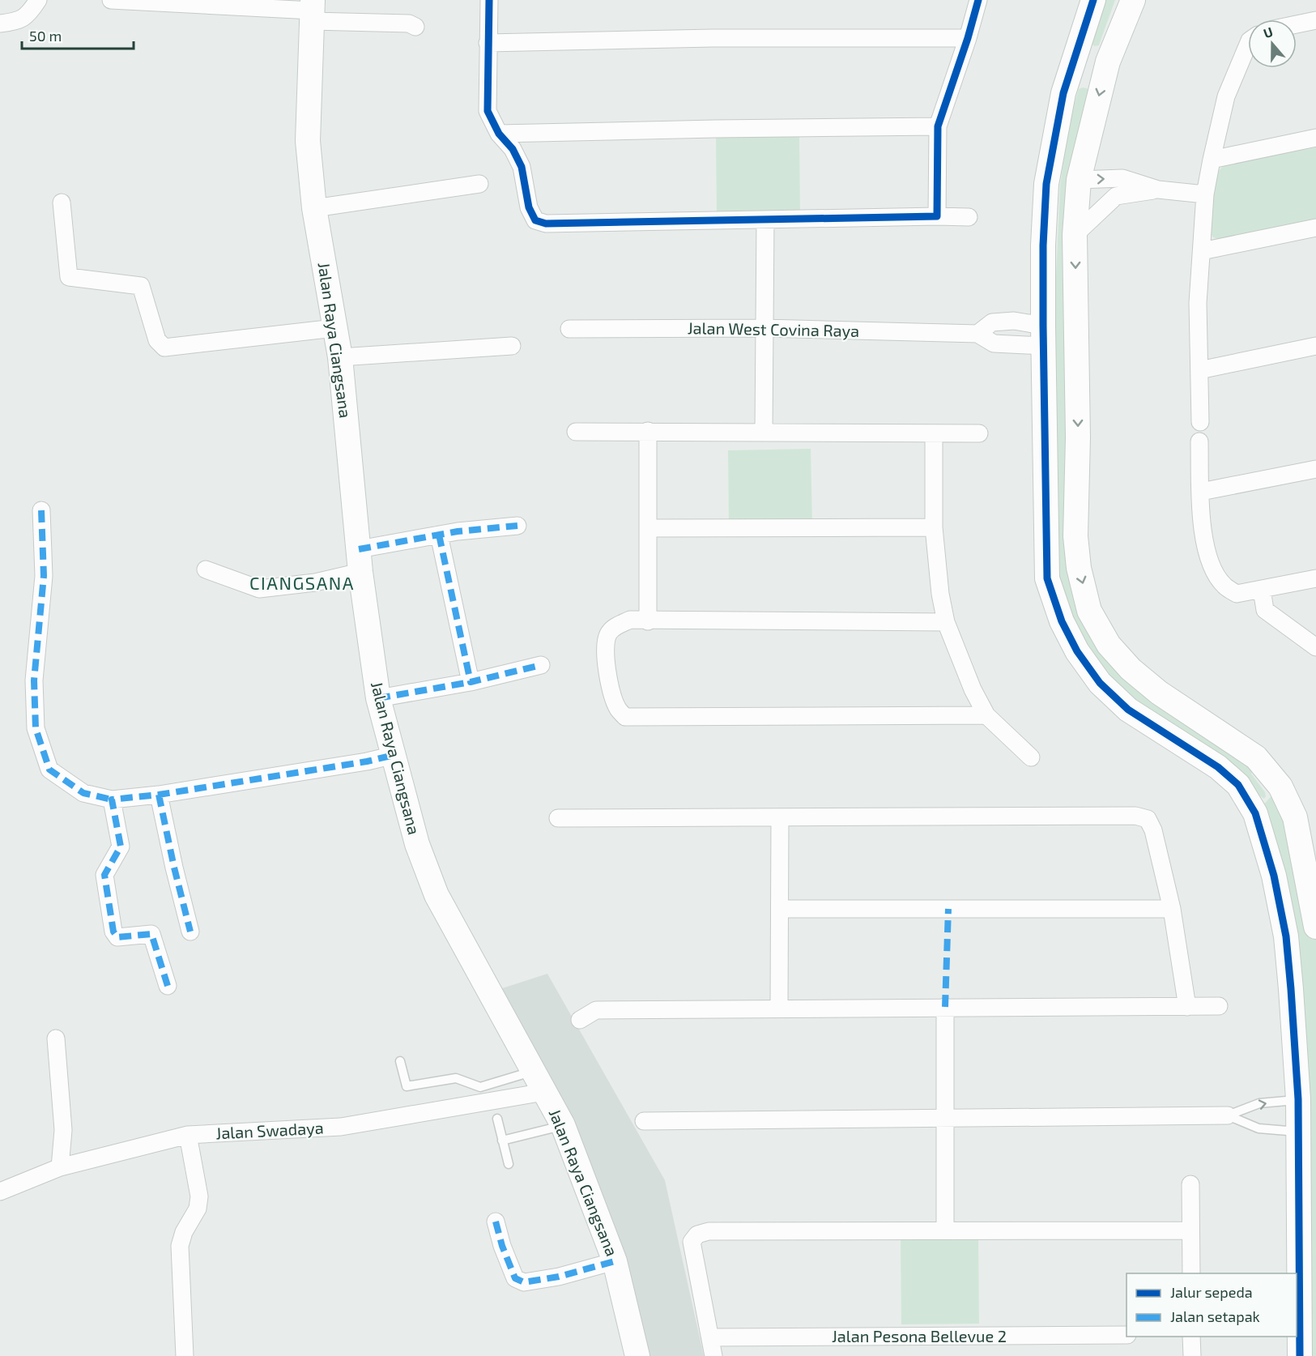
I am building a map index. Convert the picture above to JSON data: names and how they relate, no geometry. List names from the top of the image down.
{
  "streets": {
    "street": [
      "Jalan West Covina Raya",
      "Jalan Raya Ciangsana",
      "Jalan Swadaya",
      "Jalan Pesona Bellevue 2"
    ]
  },
  "crossings": [
    ["Jalan Raya Ciangsana", "Jalan Swadaya"]
  ],
  "districts": ["CIANGSANA"],
  "legend": ["Jalur sepeda", "Jalan setapak"],
  "scale_bar": "50 m",
  "north": "top"
}
